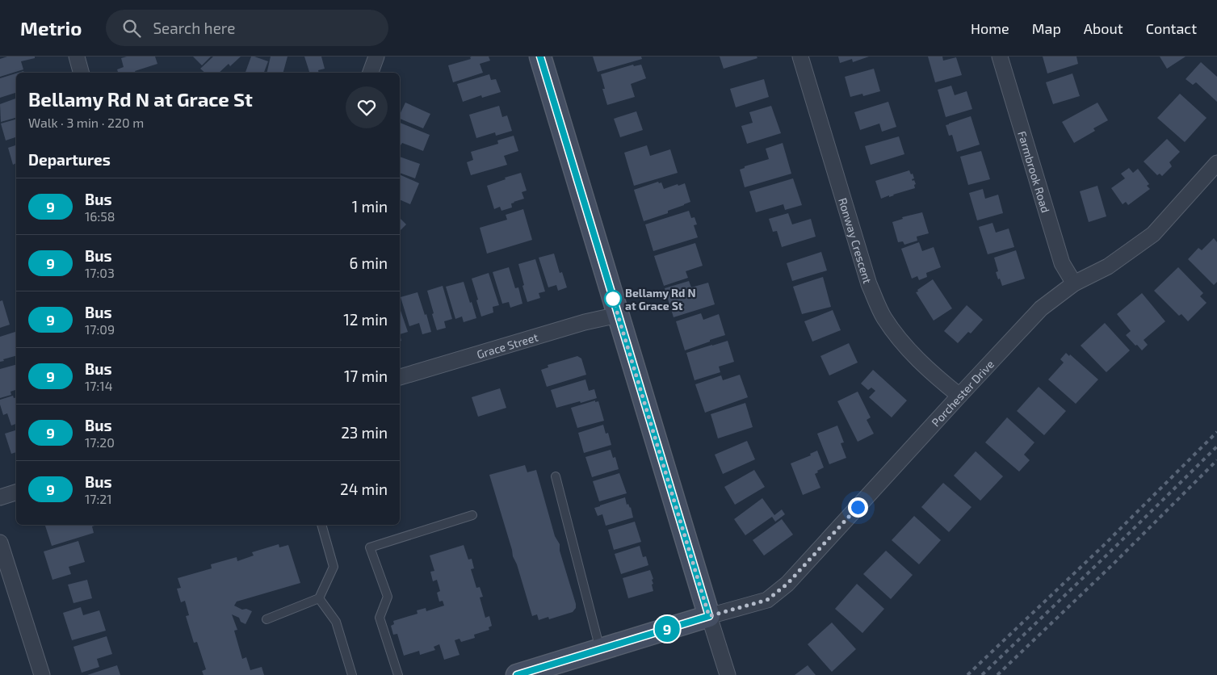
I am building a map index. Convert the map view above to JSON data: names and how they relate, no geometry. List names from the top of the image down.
{
  "streets": {
    "street": [
      "Farmbrook Road",
      "Ronway Crescent",
      "Grace Street",
      "Porchester Drive"
    ]
  },
  "crossings": [
    ["Farmbrook Road", "Porchester Drive"],
    ["Ronway Crescent", "Porchester Drive"]
  ],
  "places": ["Bellamy Rd N at Grace St"],
  "lines": ["bus line 9"],
  "page": {
    "header": "Metrio",
    "search": "Search here",
    "nav": [
      "Home",
      "Map",
      "About",
      "Contact"
    ],
    "on_map": "9",
    "heading": [
      ["Bellamy Rd N at Grace St", "Walk · 3 min · 220 m"],
      "Departures"
    ],
    "list": [
      {
        "mark": "9",
        "name": "Bus",
        "note": "16:58",
        "value": "1 min"
      },
      {
        "mark": "9",
        "name": "Bus",
        "note": "17:03",
        "value": "6 min"
      },
      {
        "mark": "9",
        "name": "Bus",
        "note": "17:09",
        "value": "12 min"
      },
      {
        "mark": "9",
        "name": "Bus",
        "note": "17:14",
        "value": "17 min"
      },
      {
        "mark": "9",
        "name": "Bus",
        "note": "17:20",
        "value": "23 min"
      },
      {
        "mark": "9",
        "name": "Bus",
        "note": "17:21",
        "value": "24 min"
      }
    ]
  }
}
